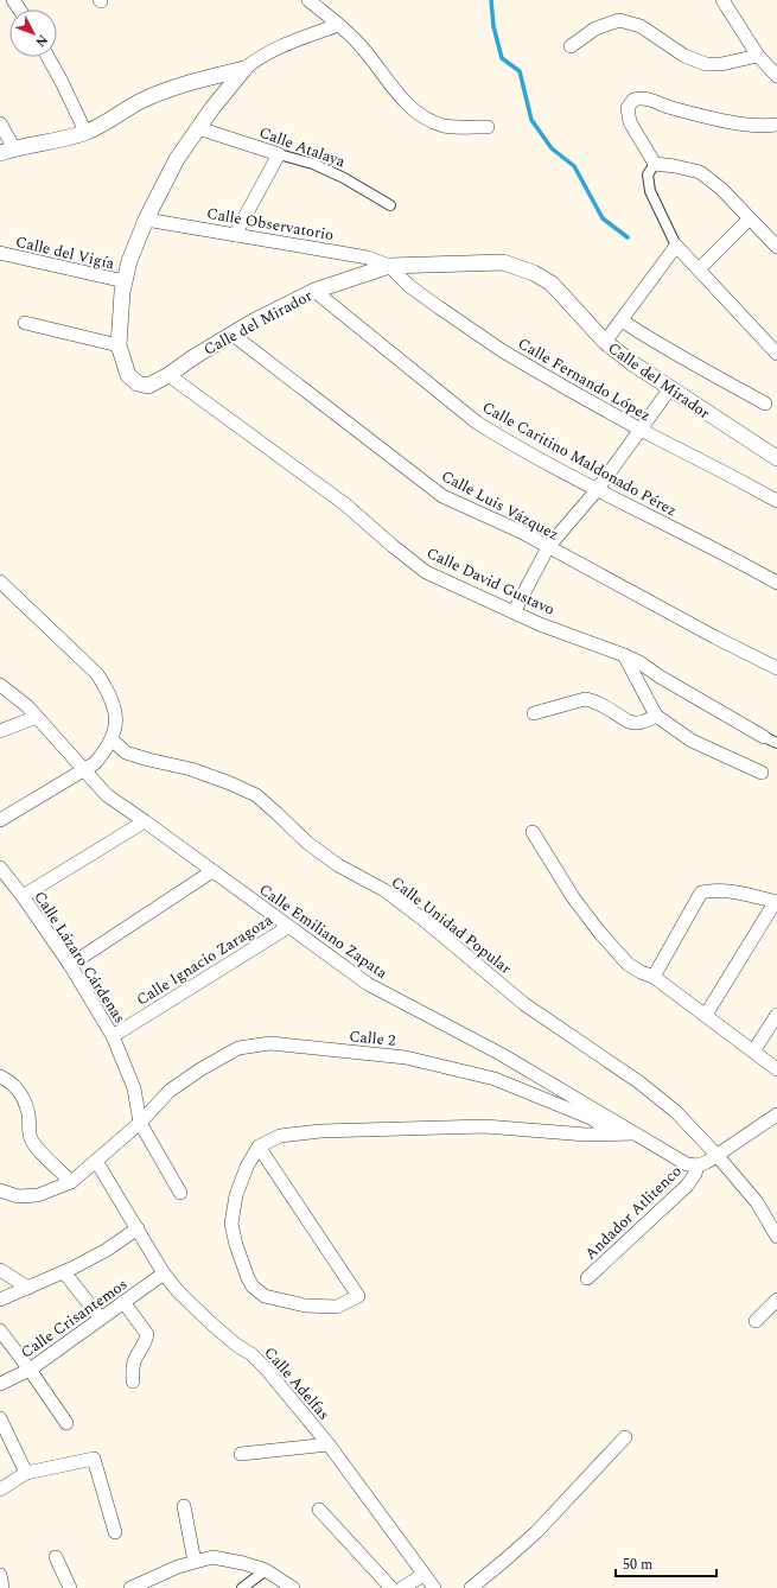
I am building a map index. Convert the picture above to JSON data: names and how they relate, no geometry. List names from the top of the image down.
{
  "streets": {
    "street": [
      "Calle Atalaya",
      "Calle Observatorio",
      "Calle del Vigía",
      "Calle del Mirador",
      "Calle Fernando López",
      "Calle Caritino Maldonado Pérez",
      "Calle Luis Vázquez",
      "Calle David Gustavo",
      "Calle Unidad Popular",
      "Calle Emiliano Zapata",
      "Calle Lázaro Cárdenas",
      "Calle Ignacio Zaragoza",
      "Calle 2",
      "Andador Atlitenco",
      "Calle Crisantemos",
      "Calle Adelfas"
    ]
  },
  "crossings": [
    ["Calle Atalaya", "Calle del Mirador"],
    ["Calle Observatorio", "Calle del Mirador"],
    ["Calle Observatorio", "Calle Fernando López"],
    ["Calle del Vigía", "Calle del Mirador"],
    ["Calle del Mirador", "Calle Fernando López"],
    ["Calle del Mirador", "Calle Caritino Maldonado Pérez"],
    ["Calle del Mirador", "Calle Luis Vázquez"],
    ["Calle del Mirador", "Calle David Gustavo"],
    ["Calle Emiliano Zapata", "Calle Ignacio Zaragoza"],
    ["Calle Emiliano Zapata", "Andador Atlitenco"],
    ["Calle Lázaro Cárdenas", "Calle Ignacio Zaragoza"],
    ["Calle Lázaro Cárdenas", "Calle 2"],
    ["Calle 2", "Calle Adelfas"],
    ["Calle Crisantemos", "Calle Adelfas"]
  ],
  "scale_bar": "50 m",
  "north": "bottom right"
}
